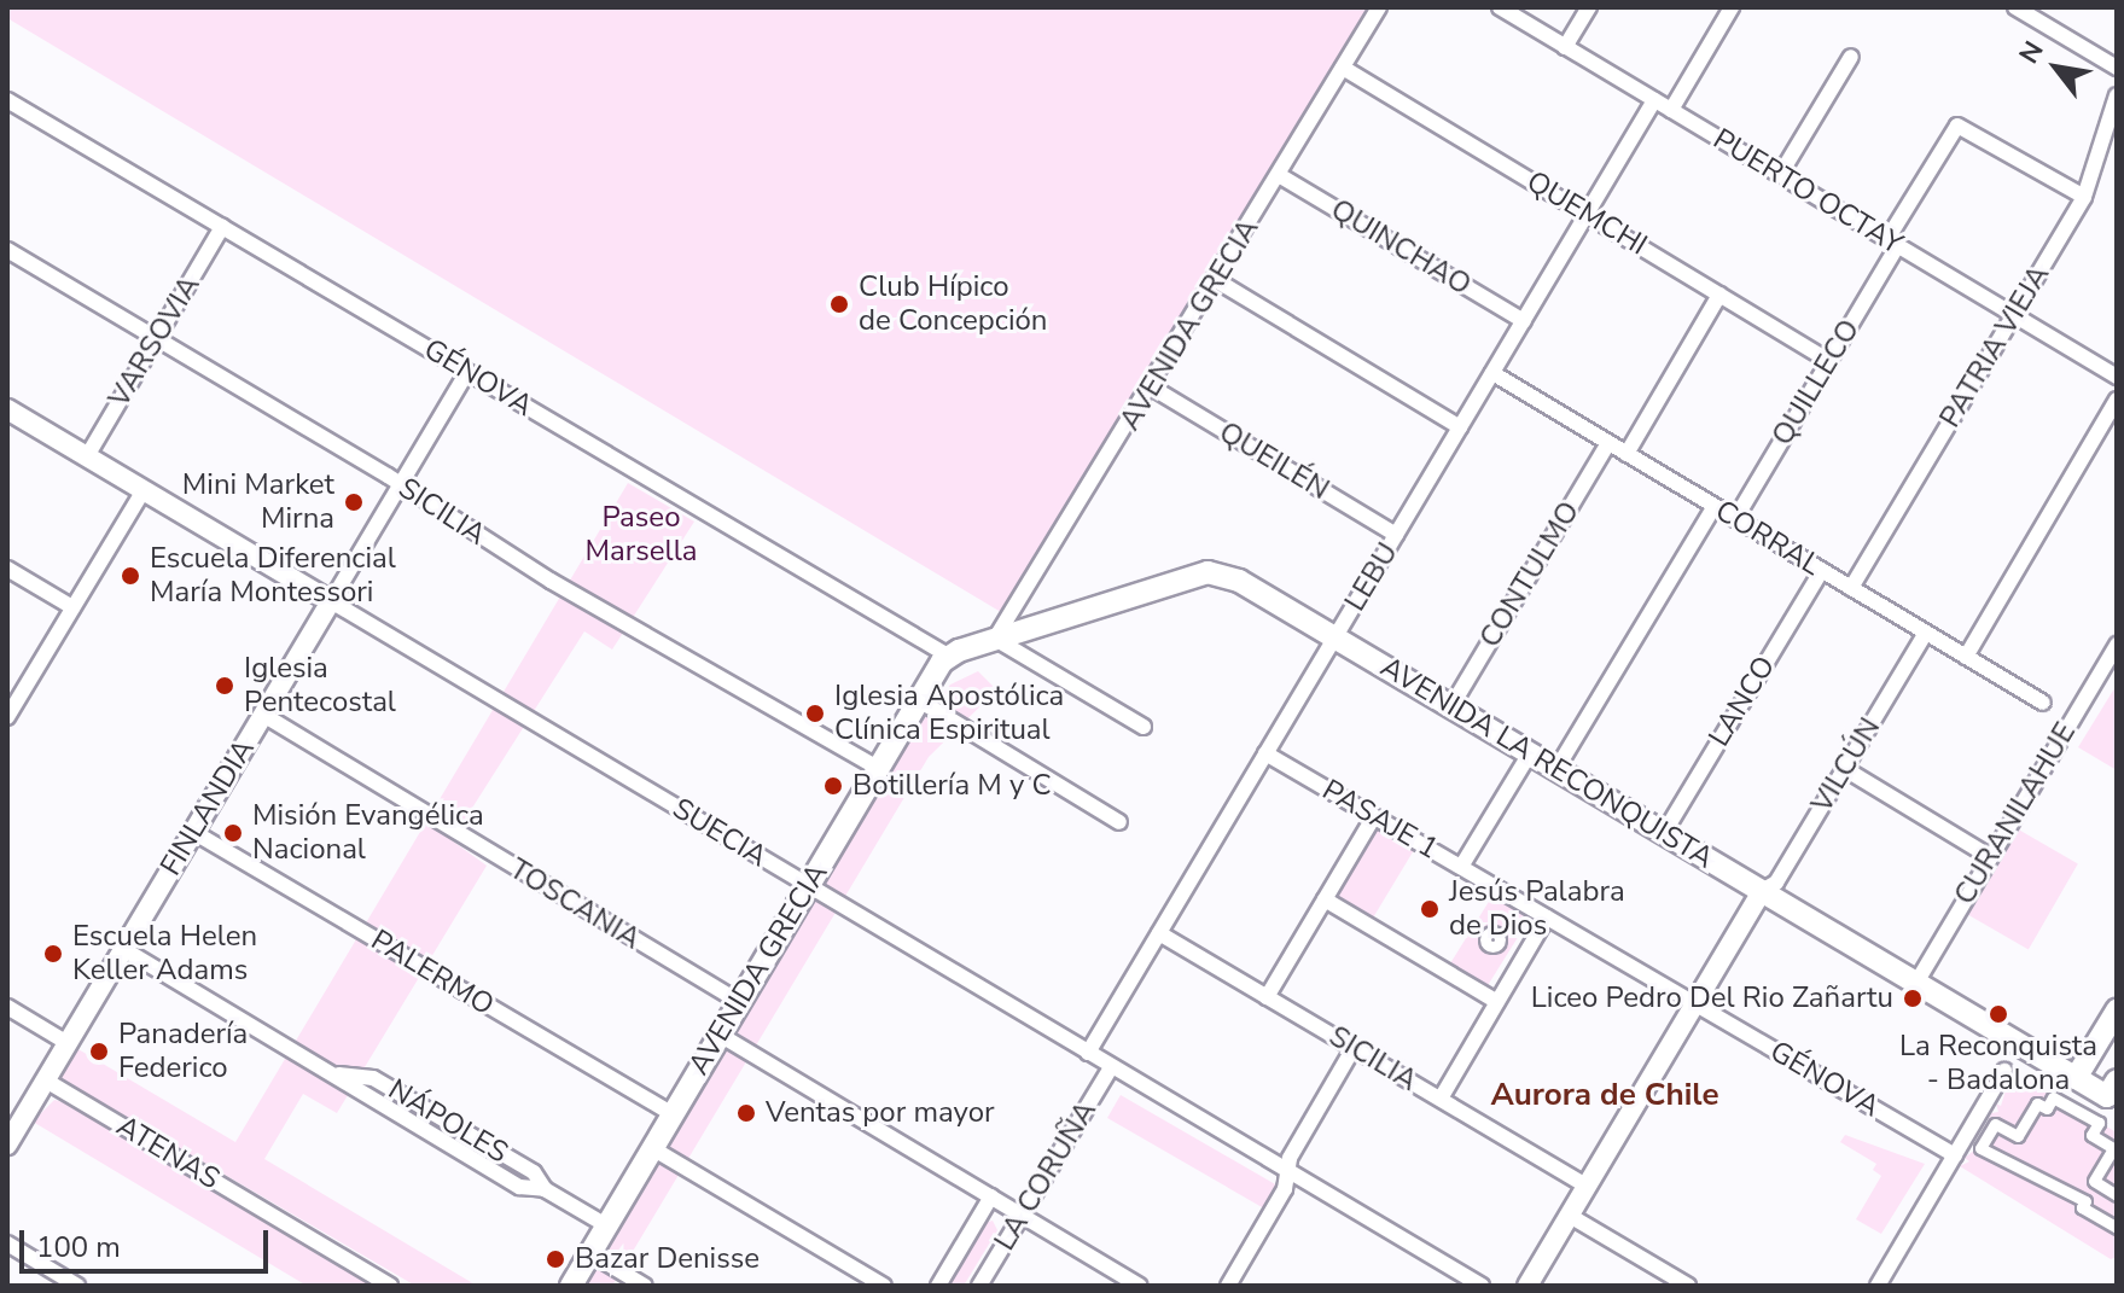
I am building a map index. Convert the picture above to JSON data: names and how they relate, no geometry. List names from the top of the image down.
{
  "streets": {
    "main road": ["AVENIDA GRECIA", "AVENIDA LA RECONQUISTA"],
    "street": [
      "PUERTO OCTAY",
      "QUEMCHI",
      "QUINCHAO",
      "VARSOVIA",
      "PATRIA VIEJA",
      "GÉNOVA",
      "QUILLECO",
      "QUEILÉN",
      "SICILIA",
      "CORRAL",
      "CONTULMO",
      "LEBU",
      "LANCO",
      "VILCÚN",
      "FINLANDIA",
      "CURANILAHUE",
      "PASAJE 1",
      "SUECIA",
      "TOSCANIA",
      "PALERMO",
      "NÁPOLES",
      "ATENAS",
      "LA CORUÑA"
    ]
  },
  "crossings": [
    ["PUERTO OCTAY", "PATRIA VIEJA"],
    ["PUERTO OCTAY", "QUILLECO"],
    ["PUERTO OCTAY", "LEBU"],
    ["QUEMCHI", "AVENIDA GRECIA"],
    ["QUEMCHI", "QUILLECO"],
    ["QUEMCHI", "LEBU"],
    ["QUINCHAO", "AVENIDA GRECIA"],
    ["QUINCHAO", "LEBU"],
    ["AVENIDA GRECIA", "GÉNOVA"],
    ["AVENIDA GRECIA", "QUEILÉN"],
    ["AVENIDA GRECIA", "SICILIA"],
    ["AVENIDA GRECIA", "AVENIDA LA RECONQUISTA"],
    ["AVENIDA GRECIA", "SUECIA"],
    ["AVENIDA GRECIA", "TOSCANIA"],
    ["AVENIDA GRECIA", "PALERMO"],
    ["AVENIDA GRECIA", "NÁPOLES"],
    ["VARSOVIA", "GÉNOVA"],
    ["VARSOVIA", "SICILIA"],
    ["VARSOVIA", "SUECIA"],
    ["PATRIA VIEJA", "QUILLECO"],
    ["PATRIA VIEJA", "CORRAL"],
    ["GÉNOVA", "AVENIDA LA RECONQUISTA"],
    ["GÉNOVA", "FINLANDIA"],
    ["GÉNOVA", "PASAJE 1"],
    ["QUILLECO", "CORRAL"],
    ["QUEILÉN", "LEBU"],
    ["SICILIA", "LEBU"],
    ["SICILIA", "FINLANDIA"],
    ["CORRAL", "CONTULMO"],
    ["CORRAL", "LEBU"],
    ["CORRAL", "LANCO"],
    ["CORRAL", "VILCÚN"],
    ["CONTULMO", "AVENIDA LA RECONQUISTA"],
    ["LEBU", "AVENIDA LA RECONQUISTA"],
    ["LEBU", "PASAJE 1"],
    ["LEBU", "SUECIA"],
    ["LANCO", "AVENIDA LA RECONQUISTA"],
    ["AVENIDA LA RECONQUISTA", "VILCÚN"],
    ["AVENIDA LA RECONQUISTA", "CURANILAHUE"],
    ["FINLANDIA", "SUECIA"],
    ["FINLANDIA", "TOSCANIA"],
    ["FINLANDIA", "PALERMO"],
    ["FINLANDIA", "NÁPOLES"],
    ["FINLANDIA", "ATENAS"],
    ["SUECIA", "LA CORUÑA"]
  ],
  "districts": ["Aurora de Chile"],
  "parks": ["Paseo Marsella"],
  "places": [
    "Club Hípico de Concepción",
    "Mini Market Mirna",
    "Escuela Diferencial María Montessori",
    "Iglesia Pentecostal",
    "Iglesia Apostólica Clínica Espiritual",
    "Botillería M y C",
    "Misión Evangélica Nacional",
    "Jesús Palabra de Dios",
    "Escuela Helen Keller Adams",
    "Liceo Pedro Del Rio Zañartu",
    "La Reconquista - Badalona",
    "Panadería Federico",
    "Ventas por mayor",
    "Bazar Denisse"
  ],
  "scale_bar": "100 m",
  "north": "top left"
}
